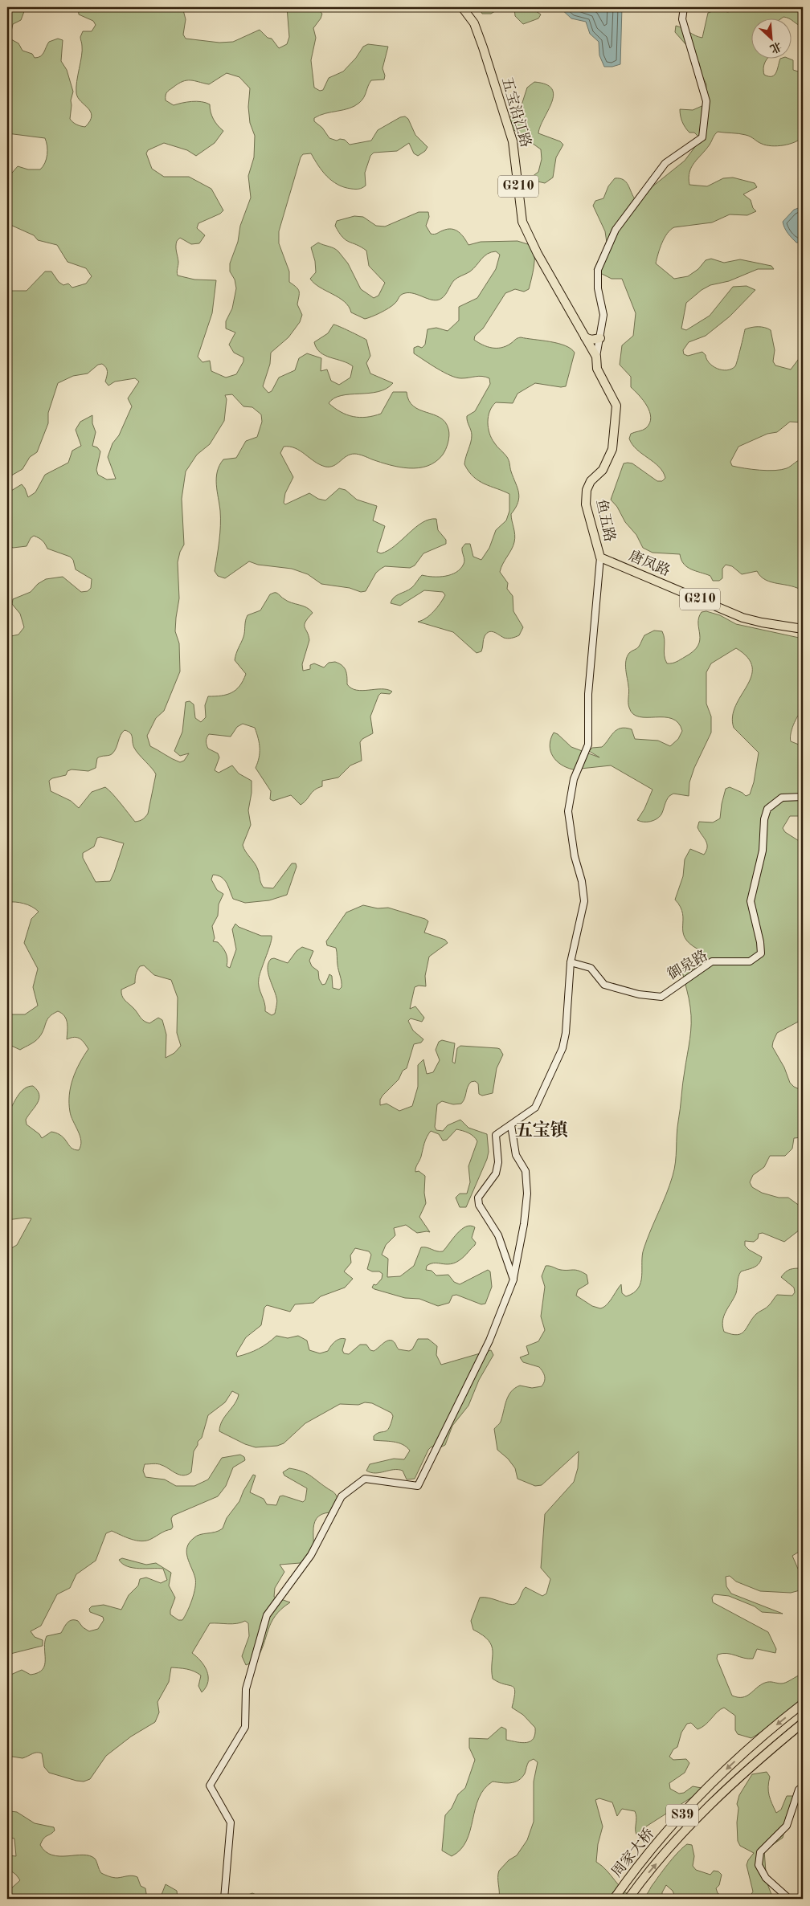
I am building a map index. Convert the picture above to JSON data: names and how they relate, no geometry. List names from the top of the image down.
{
  "streets": {
    "highway": [
      "五宝沿江路",
      "G210",
      "鱼五路",
      "唐凤路",
      "S39",
      "周家大桥"
    ],
    "street": ["御泉路"]
  },
  "crossings": [
    ["五宝沿江路", "鱼五路"],
    ["鱼五路", "唐凤路"],
    ["鱼五路", "御泉路"]
  ],
  "districts": ["五宝镇"],
  "north": "bottom right"
}
